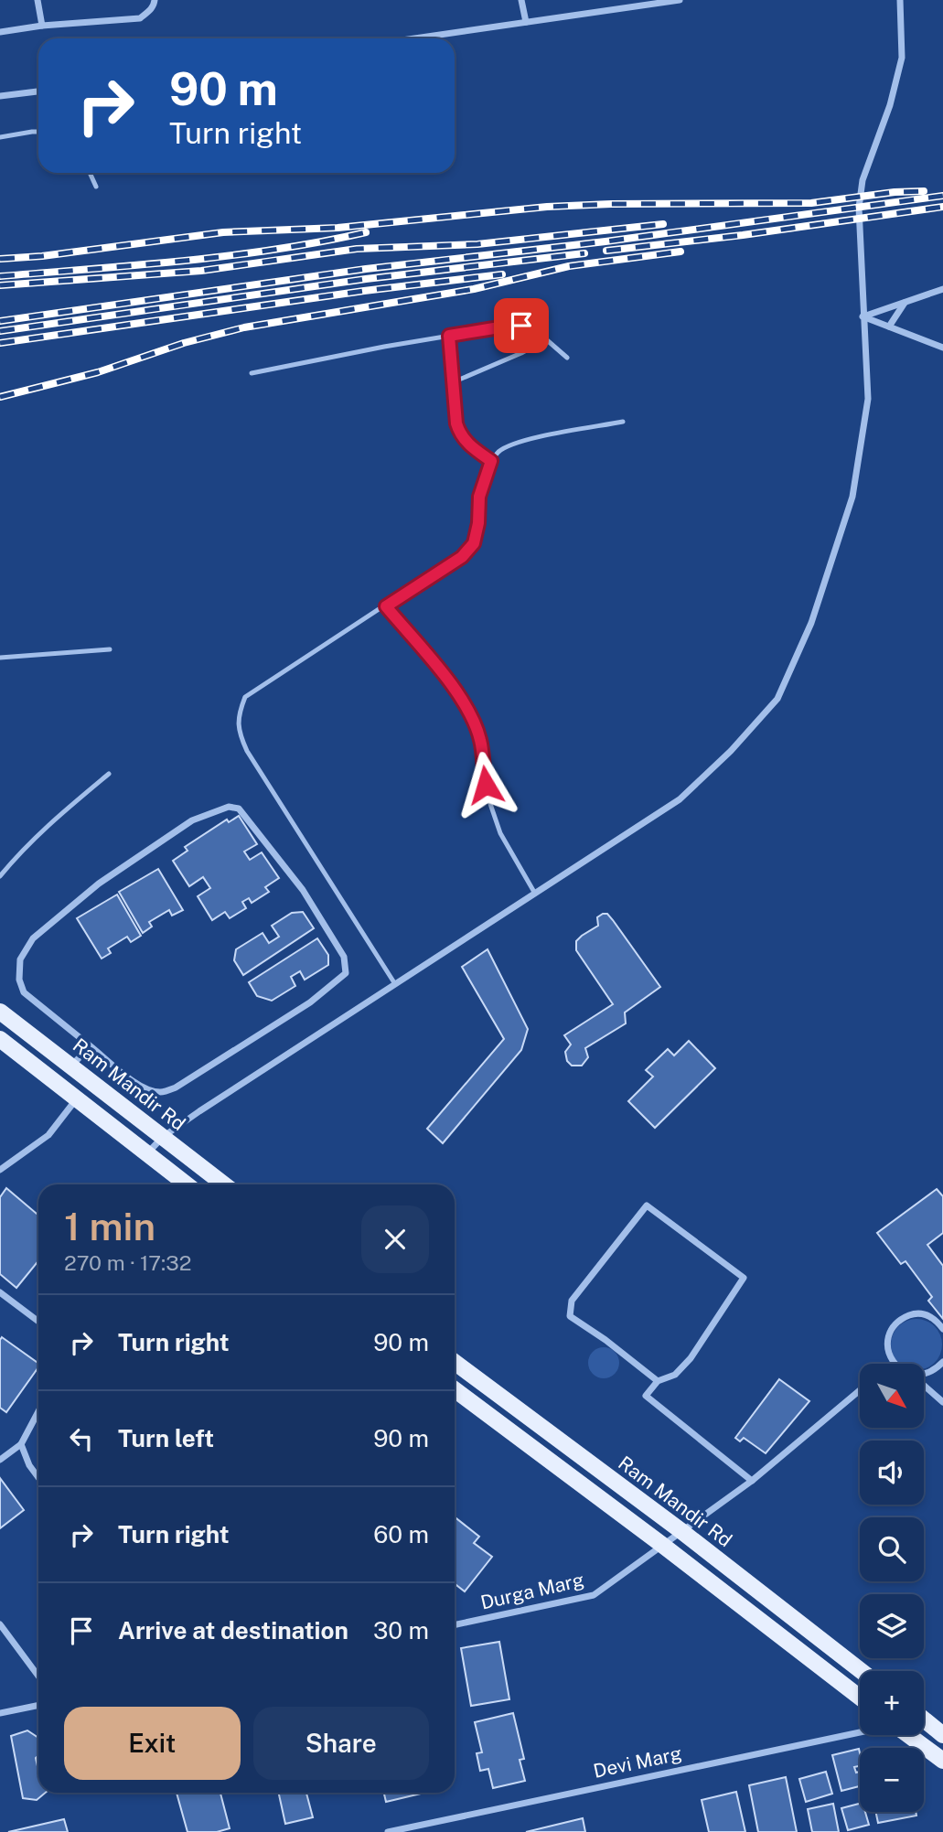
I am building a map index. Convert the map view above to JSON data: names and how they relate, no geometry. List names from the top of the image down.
{
  "streets": {
    "main road": ["Ram Mandir Rd"],
    "street": ["Durga Marg", "Devi Marg"]
  },
  "crossings": [
    ["Ram Mandir Rd", "Durga Marg"]
  ],
  "north": "bottom right",
  "page": {
    "turn": ["90 m", "Turn right"],
    "heading": ["1 min", "270 m · 17:32"],
    "list": [
      {
        "name": "Turn right",
        "value": "90 m"
      },
      {
        "name": "Turn left",
        "value": "90 m"
      },
      {
        "name": "Turn right",
        "value": "60 m"
      },
      {
        "name": "Arrive at destination",
        "value": "30 m"
      }
    ],
    "map_buttons": ["+", "−"],
    "buttons": ["Exit", "Share"]
  }
}
